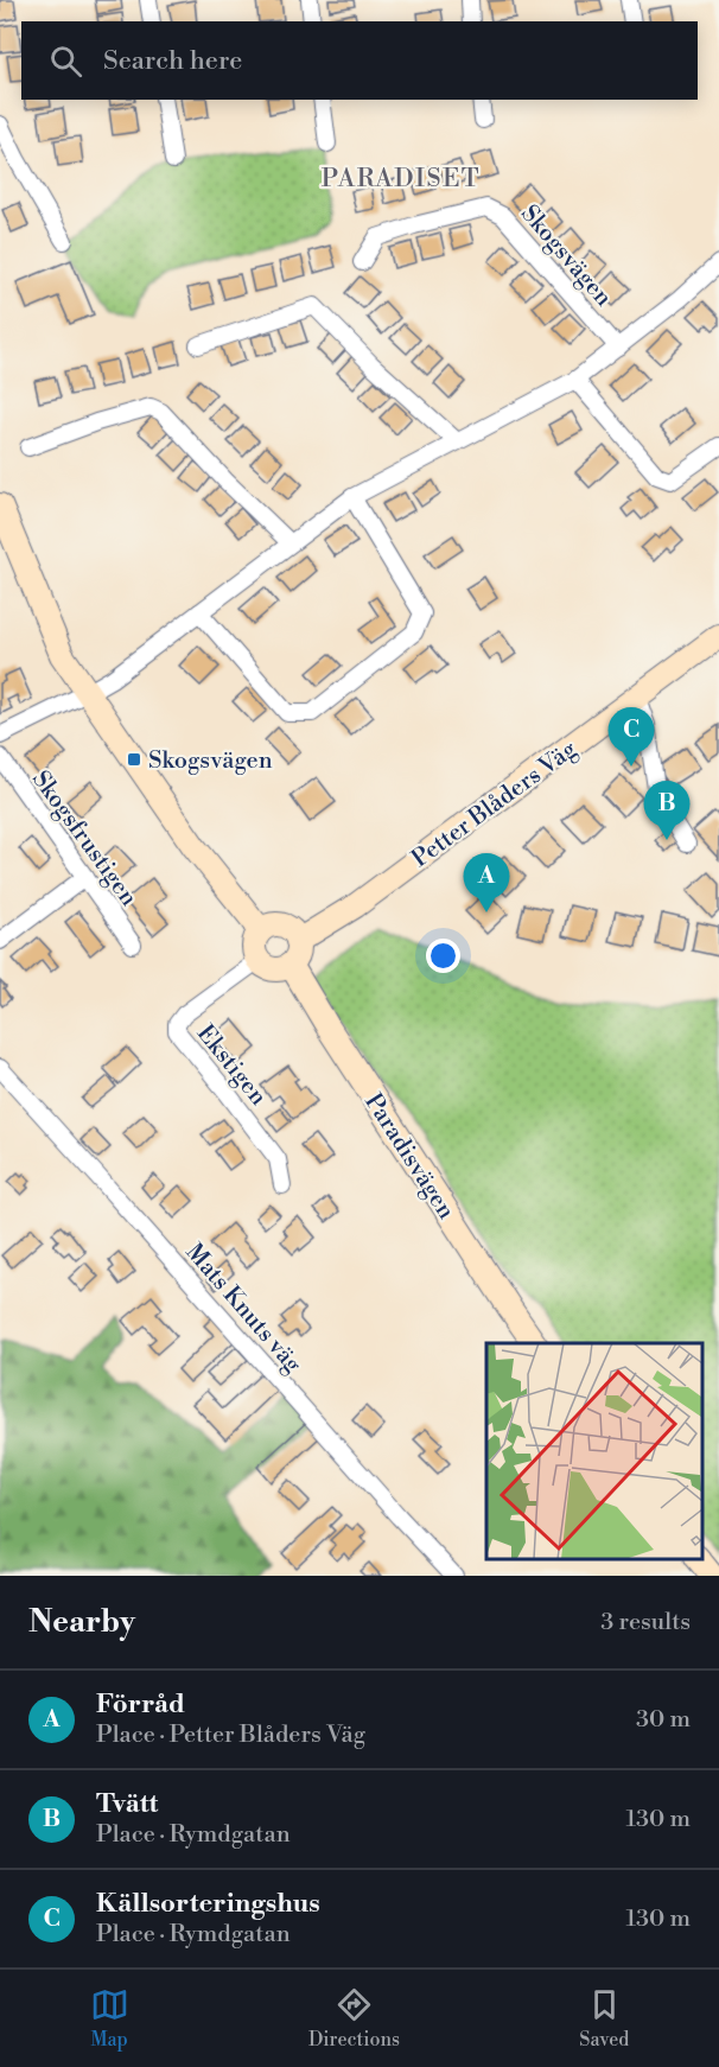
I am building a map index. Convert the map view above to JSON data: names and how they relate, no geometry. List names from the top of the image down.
{
  "streets": {
    "street": [
      "Skogsvägen",
      "Petter Blåders Väg",
      "Skogsfrustigen",
      "Ekstigen",
      "Paradisvägen",
      "Mats Knuts väg"
    ]
  },
  "crossings": [
    ["Petter Blåders Väg", "Ekstigen"],
    ["Petter Blåders Väg", "Paradisvägen"],
    ["Ekstigen", "Paradisvägen"]
  ],
  "districts": ["PARADISET"],
  "places": {
    "transit": ["Skogsvägen"]
  },
  "page": {
    "search": "Search here",
    "pins": ["C", "B", "A"],
    "heading": ["Nearby", "3 results"],
    "list": [
      {
        "mark": "A",
        "name": "Förråd",
        "note": "Place · Petter Blåders Väg",
        "value": "30 m"
      },
      {
        "mark": "B",
        "name": "Tvätt",
        "note": "Place · Rymdgatan",
        "value": "130 m"
      },
      {
        "mark": "C",
        "name": "Källsorteringshus",
        "note": "Place · Rymdgatan",
        "value": "130 m"
      }
    ],
    "nav": ["Map", "Directions", "Saved"]
  }
}
